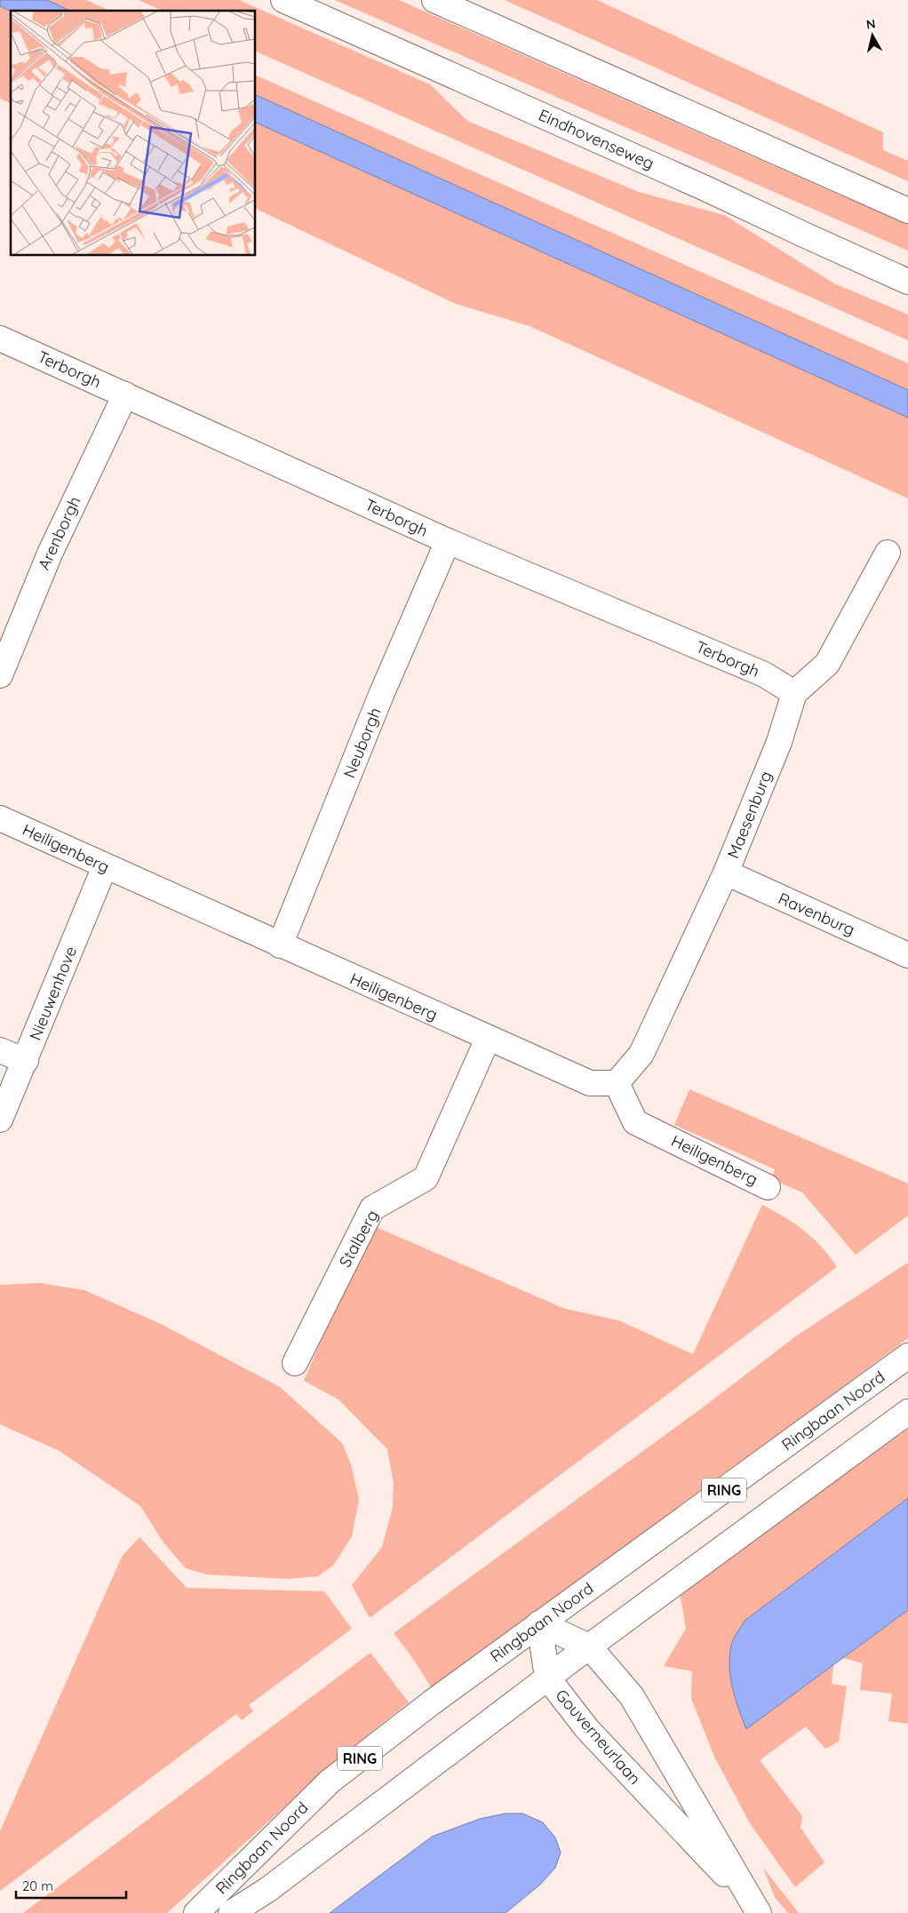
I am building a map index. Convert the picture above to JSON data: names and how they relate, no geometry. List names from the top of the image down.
{
  "streets": {
    "street": [
      "Eindhovenseweg",
      "Terborgh",
      "Arenborgh",
      "Neuborgh",
      "Maesenburg",
      "Heiligenberg",
      "Ravenburg",
      "Nieuwenhove",
      "Stalberg",
      "Ringbaan Noord",
      "RING",
      "Gouverneurlaan"
    ]
  },
  "crossings": [
    ["Terborgh", "Arenborgh"],
    ["Terborgh", "Neuborgh"],
    ["Terborgh", "Maesenburg"],
    ["Neuborgh", "Heiligenberg"],
    ["Maesenburg", "Heiligenberg"],
    ["Maesenburg", "Ravenburg"],
    ["Heiligenberg", "Nieuwenhove"],
    ["Heiligenberg", "Stalberg"],
    ["Ringbaan Noord", "Gouverneurlaan"]
  ],
  "scale_bar": "20 m",
  "north": "top"
}
